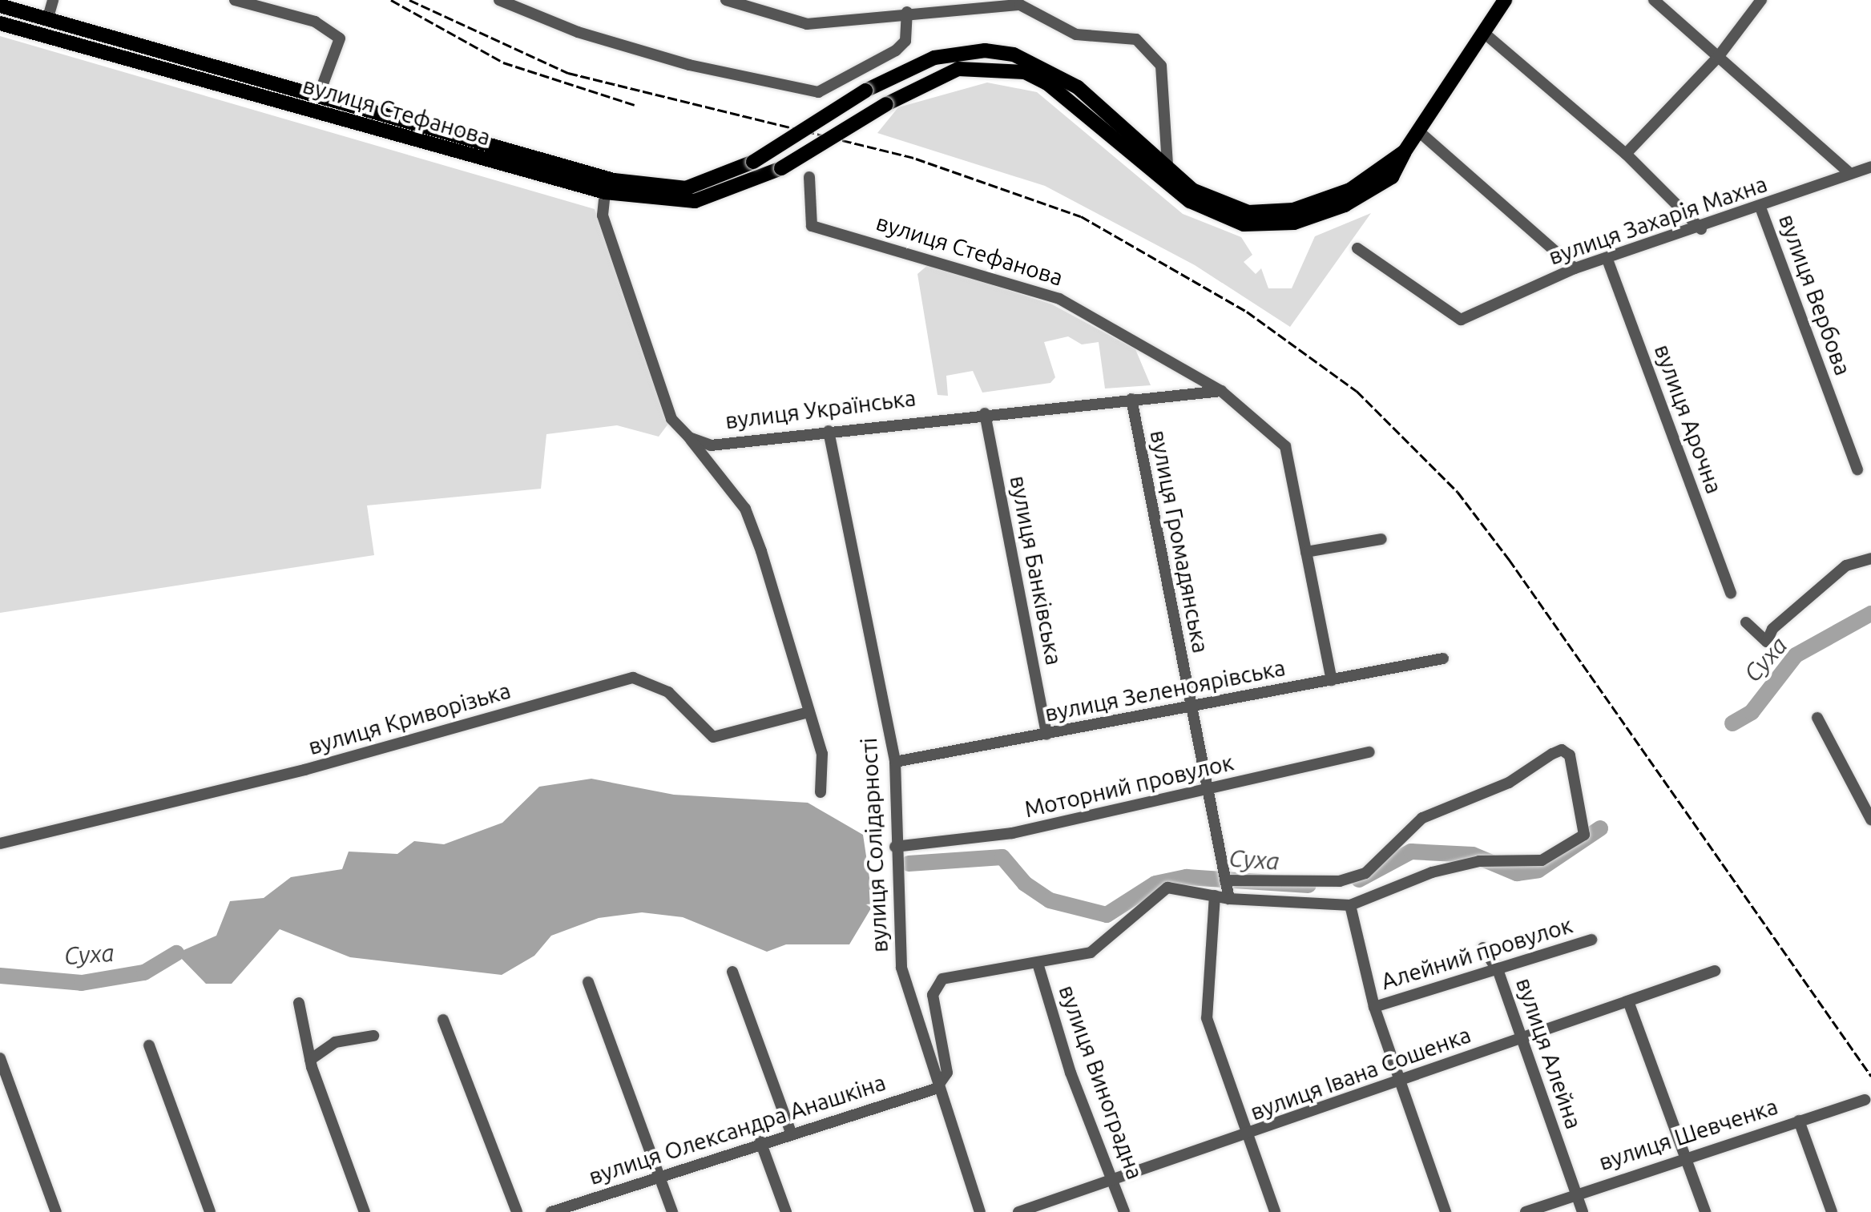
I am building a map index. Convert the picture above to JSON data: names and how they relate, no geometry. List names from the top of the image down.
{
  "streets": {
    "main road": ["вулиця Стефанова"],
    "street": [
      "вулиця Захарія Махна",
      "вулиця Вербова",
      "вулиця Українська",
      "вулиця Арочна",
      "вулиця Громадянська",
      "вулиця Банківська",
      "вулиця Зеленоярівська",
      "вулиця Криворізька",
      "Моторний провулок",
      "вулиця Солідарності",
      "Алейний провулок",
      "вулиця Алейна",
      "вулиця Івана Сошенка",
      "вулиця Виноградна",
      "вулиця Олександра Анашкіна",
      "вулиця Шевченка"
    ]
  },
  "crossings": [
    ["вулиця Стефанова", "вулиця Українська"],
    ["вулиця Захарія Махна", "вулиця Вербова"],
    ["вулиця Захарія Махна", "вулиця Арочна"],
    ["вулиця Українська", "вулиця Громадянська"],
    ["вулиця Українська", "вулиця Банківська"],
    ["вулиця Українська", "вулиця Солідарності"],
    ["вулиця Громадянська", "вулиця Зеленоярівська"],
    ["вулиця Громадянська", "Моторний провулок"],
    ["вулиця Банківська", "вулиця Зеленоярівська"],
    ["вулиця Зеленоярівська", "вулиця Солідарності"],
    ["Моторний провулок", "вулиця Солідарності"],
    ["вулиця Солідарності", "вулиця Олександра Анашкіна"],
    ["Алейний провулок", "вулиця Алейна"],
    ["вулиця Алейна", "вулиця Івана Сошенка"],
    ["вулиця Алейна", "вулиця Шевченка"],
    ["вулиця Івана Сошенка", "вулиця Виноградна"]
  ],
  "water": ["Суха"]
}
